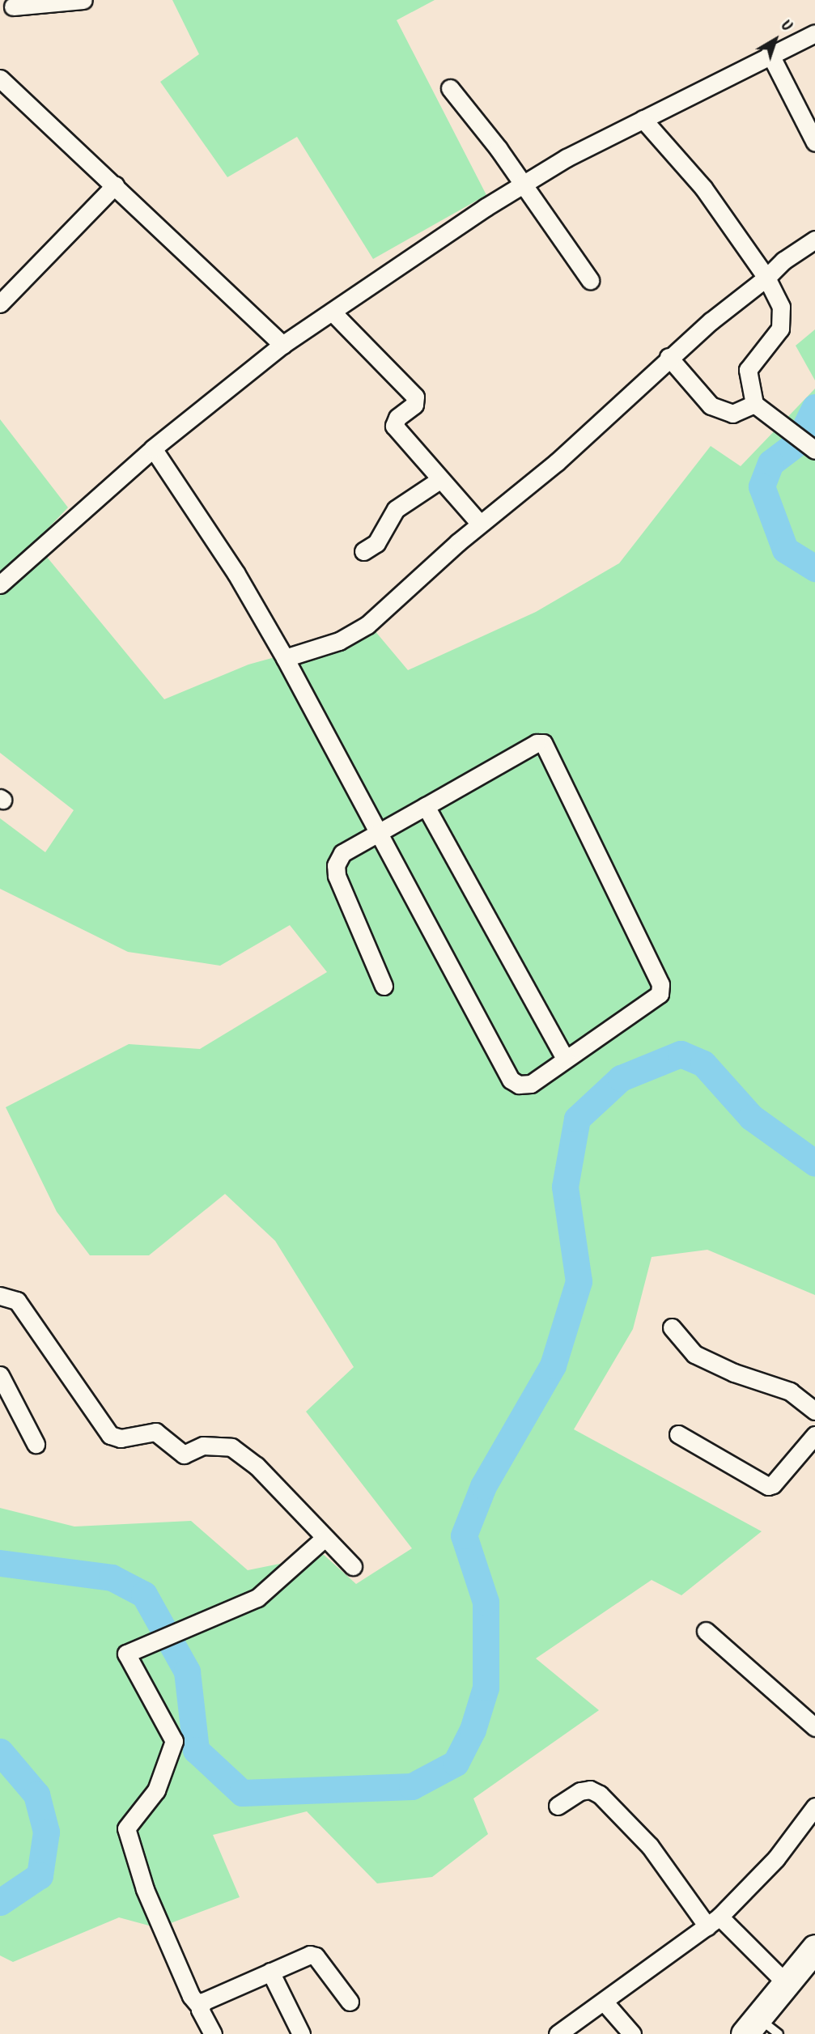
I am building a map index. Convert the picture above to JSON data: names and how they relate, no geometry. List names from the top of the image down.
{
  "north": "top right"
}
